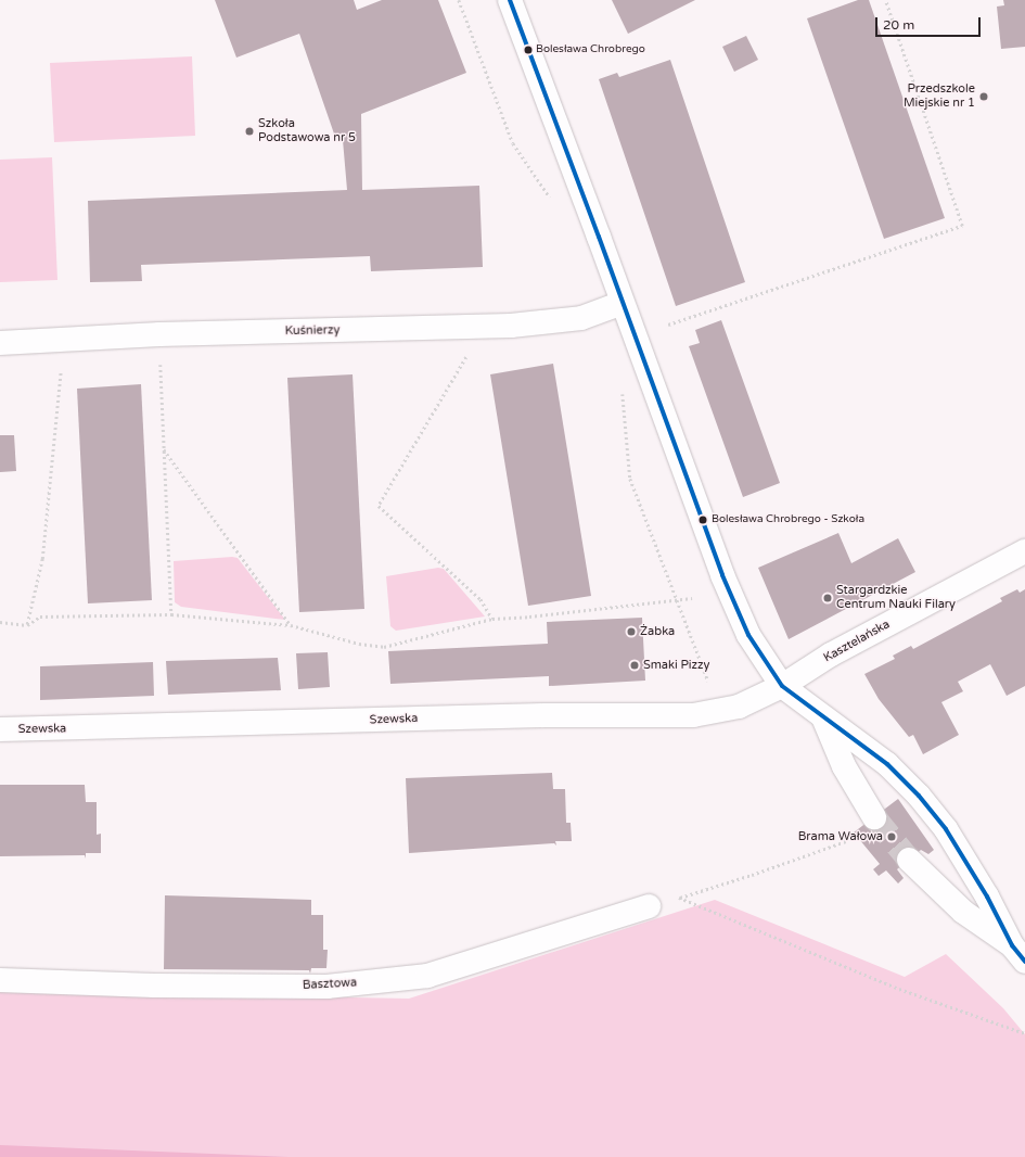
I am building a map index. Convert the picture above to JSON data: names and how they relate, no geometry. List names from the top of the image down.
{
  "streets": {
    "street": [
      "Kuśnierzy",
      "Kasztelańska",
      "Szewska",
      "Basztowa"
    ]
  },
  "crossings": [
    ["Kasztelańska", "Szewska"]
  ],
  "places": [
    "Bolesława Chrobrego",
    "Przedszkole Miejskie nr 1",
    "Szkoła Podstawowa nr 5",
    "Bolesława Chrobrego - Szkoła",
    "Stargardzkie Centrum Nauki Filary",
    "Żabka",
    "Smaki Pizzy",
    "Brama Wałowa"
  ],
  "scale_bar": "20 m"
}
